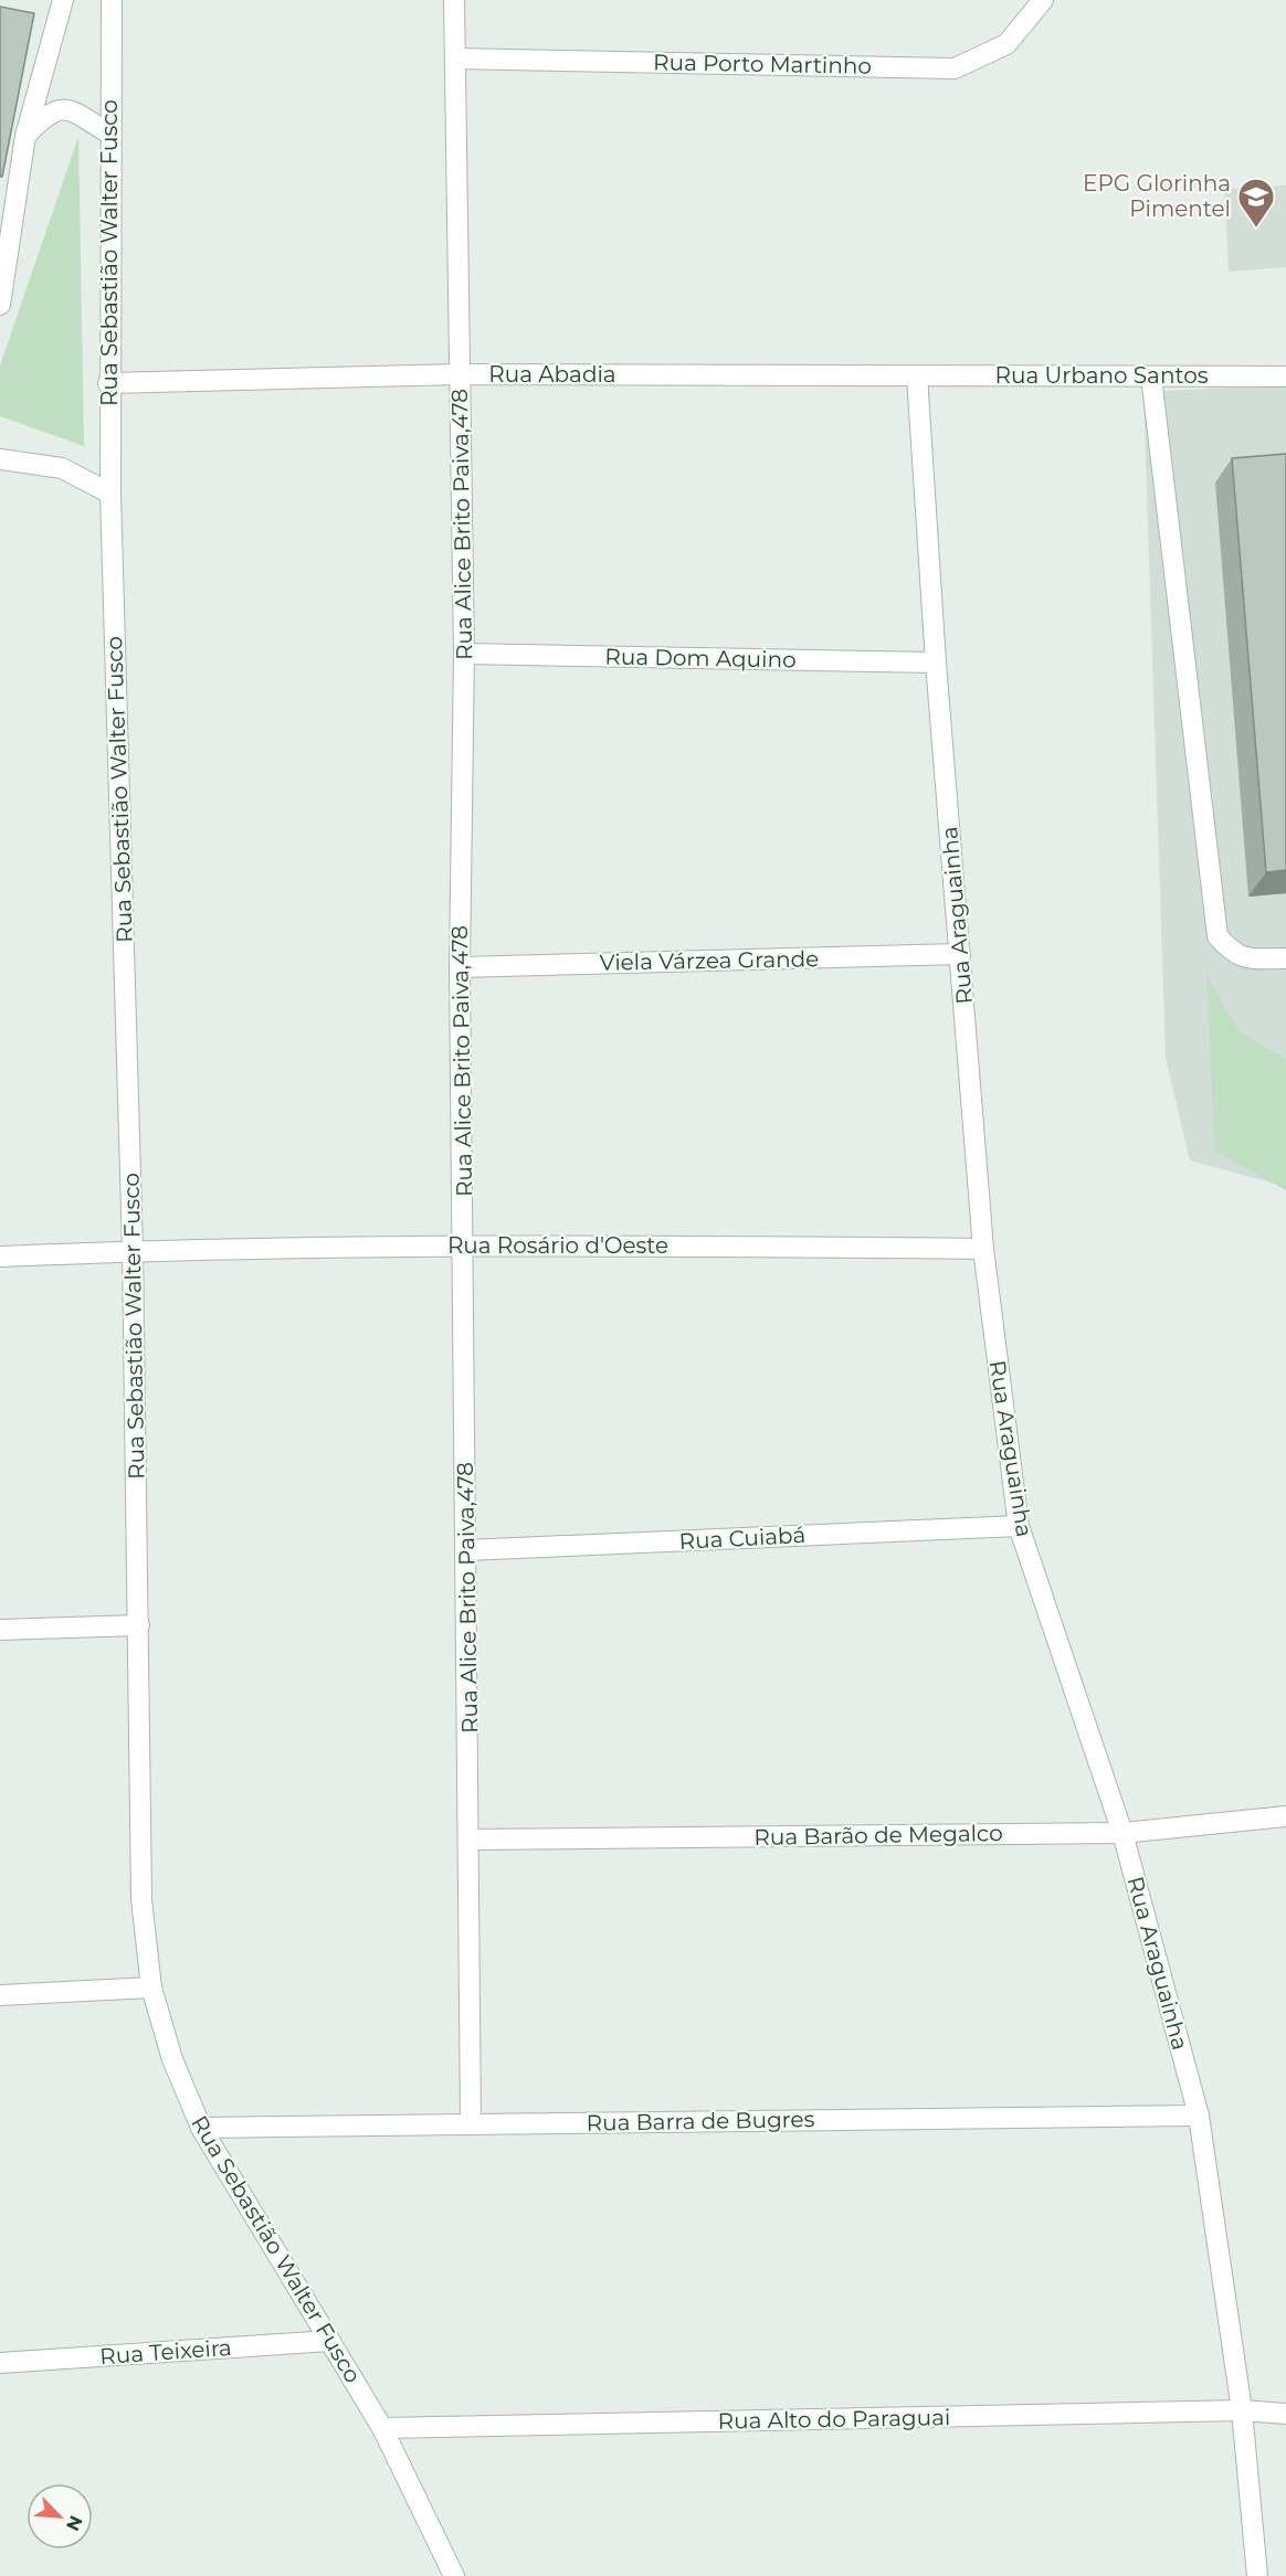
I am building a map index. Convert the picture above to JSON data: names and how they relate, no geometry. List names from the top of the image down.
{
  "streets": {
    "street": [
      "Rua Porto Martinho",
      "Rua Sebastião Walter Fusco",
      "Rua Abadia",
      "Rua Urbano Santos",
      "Rua Alice Brito Paiva,478",
      "Rua Dom Aquino",
      "Rua Araguainha",
      "Viela Várzea Grande",
      "Rua Rosário d'Oeste",
      "Rua Cuiabá",
      "Rua Barão de Megalco",
      "Rua Barra de Bugres",
      "Rua Teixeira",
      "Rua Alto do Paraguai"
    ]
  },
  "crossings": [
    ["Rua Porto Martinho", "Rua Alice Brito Paiva,478"],
    ["Rua Sebastião Walter Fusco", "Rua Abadia"],
    ["Rua Sebastião Walter Fusco", "Rua Rosário d'Oeste"],
    ["Rua Sebastião Walter Fusco", "Rua Barra de Bugres"],
    ["Rua Sebastião Walter Fusco", "Rua Teixeira"],
    ["Rua Sebastião Walter Fusco", "Rua Alto do Paraguai"],
    ["Rua Abadia", "Rua Urbano Santos"],
    ["Rua Abadia", "Rua Alice Brito Paiva,478"],
    ["Rua Abadia", "Rua Araguainha"],
    ["Rua Urbano Santos", "Rua Araguainha"],
    ["Rua Alice Brito Paiva,478", "Rua Dom Aquino"],
    ["Rua Alice Brito Paiva,478", "Viela Várzea Grande"],
    ["Rua Alice Brito Paiva,478", "Rua Rosário d'Oeste"],
    ["Rua Alice Brito Paiva,478", "Rua Cuiabá"],
    ["Rua Alice Brito Paiva,478", "Rua Barão de Megalco"],
    ["Rua Alice Brito Paiva,478", "Rua Barra de Bugres"],
    ["Rua Dom Aquino", "Rua Araguainha"],
    ["Rua Araguainha", "Viela Várzea Grande"],
    ["Rua Araguainha", "Rua Rosário d'Oeste"],
    ["Rua Araguainha", "Rua Cuiabá"],
    ["Rua Araguainha", "Rua Barão de Megalco"],
    ["Rua Araguainha", "Rua Barra de Bugres"],
    ["Rua Araguainha", "Rua Alto do Paraguai"]
  ],
  "places": {
    "school or university": ["EPG Glorinha Pimentel"]
  },
  "north": "bottom right"
}
